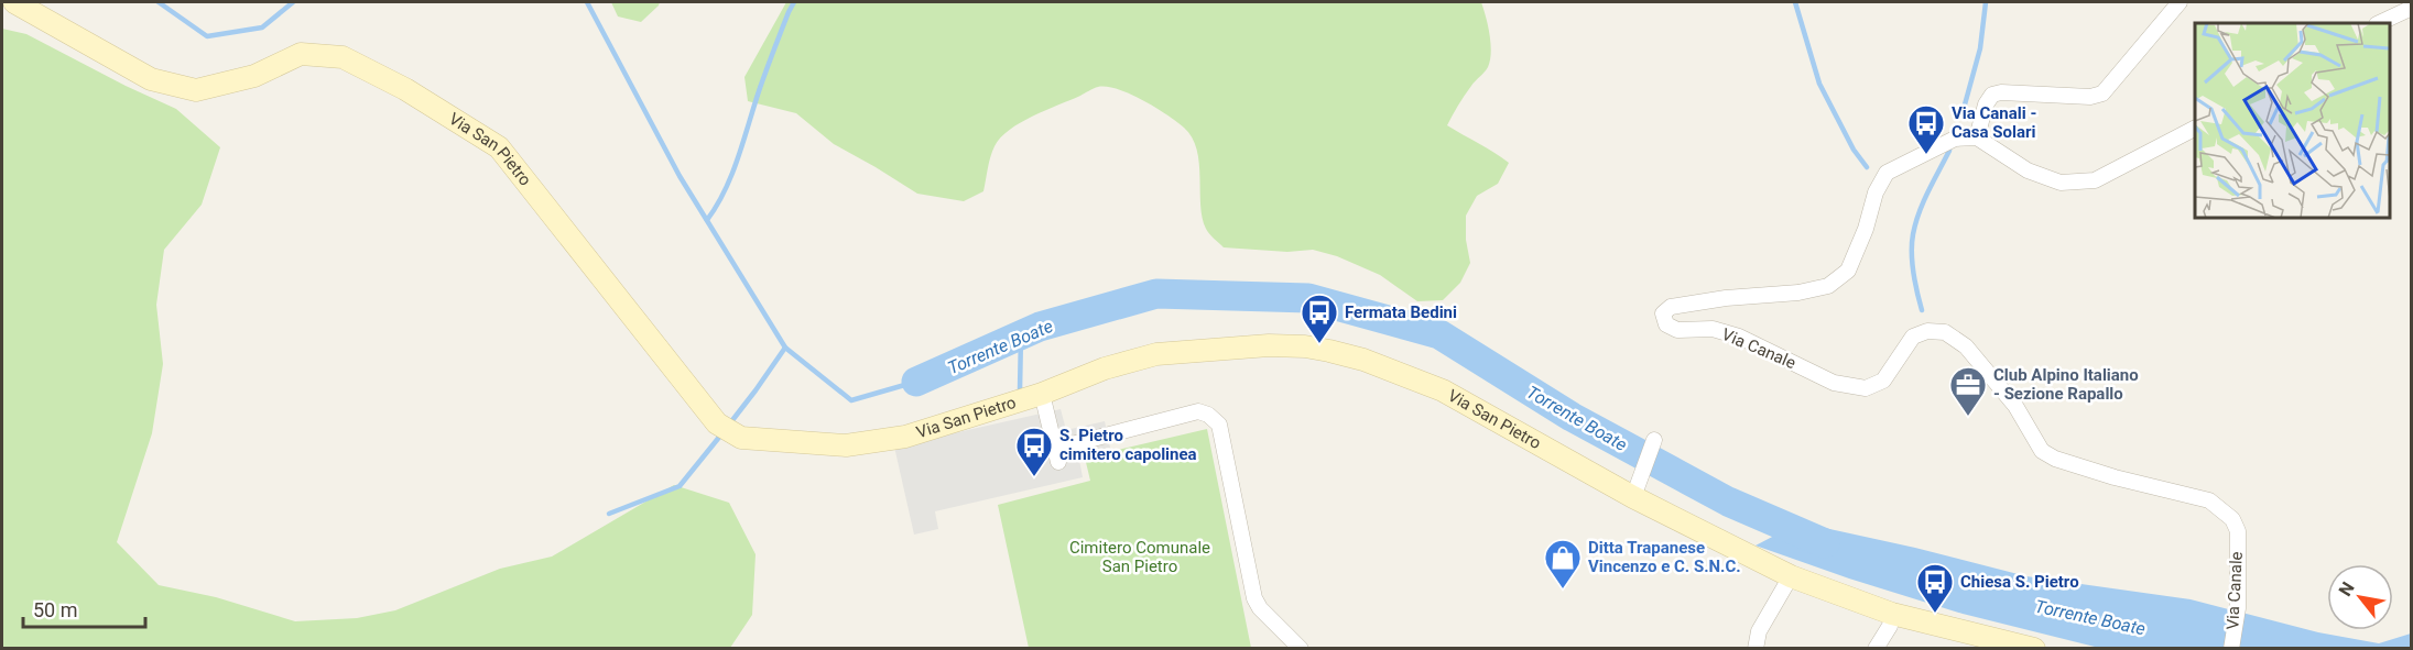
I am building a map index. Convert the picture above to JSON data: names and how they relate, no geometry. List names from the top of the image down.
{
  "streets": {
    "street": ["Via San Pietro", "Via Canale"]
  },
  "water": ["Torrente Boate"],
  "parks": ["Cimitero Comunale San Pietro"],
  "places": {
    "bus stop": [
      "Via Canali - Casa Solari",
      "Fermata Bedini",
      "S. Pietro cimitero capolinea",
      "Chiesa S. Pietro"
    ],
    "office": ["Club Alpino Italiano - Sezione Rapallo"],
    "shop": ["Ditta Trapanese Vincenzo e C. S.N.C."]
  },
  "scale_bar": "50 m",
  "north": "top left"
}
